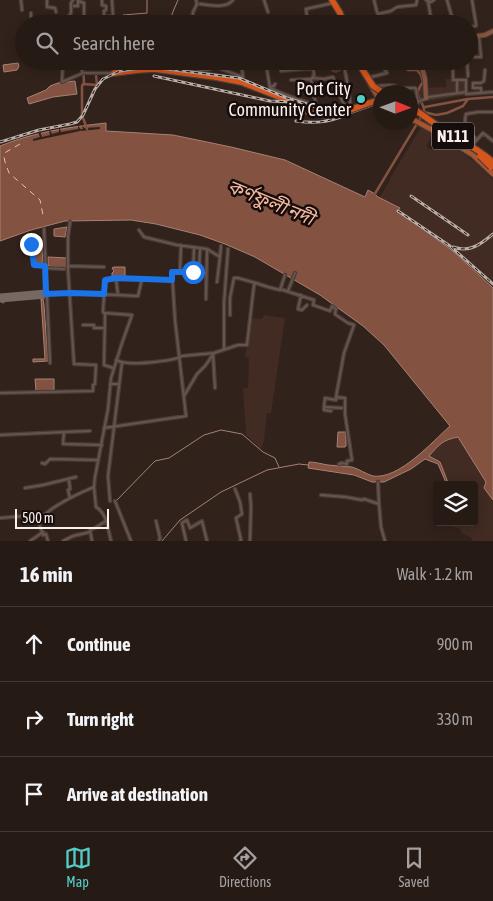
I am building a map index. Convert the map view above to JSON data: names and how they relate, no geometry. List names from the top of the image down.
{
  "streets": {
    "highway": ["N111"]
  },
  "water": ["কর্ণফুলী নদী"],
  "places": ["Port City Community Center"],
  "scale_bar": "500 m",
  "north": "right",
  "page": {
    "search": "Search here",
    "scale": "500 m",
    "heading": ["16 min", "Walk · 1.2 km"],
    "list": [
      ["Continue", "900 m"],
      ["Turn right", "330 m"],
      "Arrive at destination"
    ],
    "nav": ["Map", "Directions", "Saved"]
  }
}
